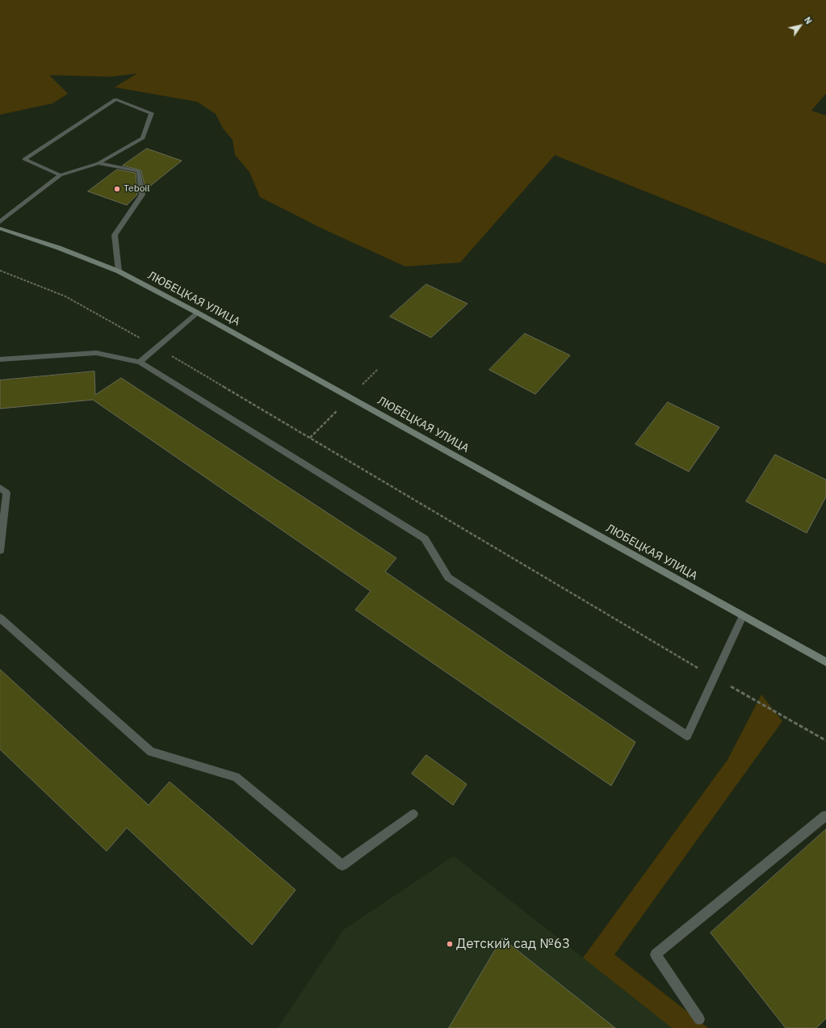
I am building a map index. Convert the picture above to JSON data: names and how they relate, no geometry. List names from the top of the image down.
{
  "streets": {
    "street": ["ЛЮБЕЦКАЯ УЛИЦА"]
  },
  "places": ["Teboil", "Детский сад №63"],
  "north": "top right"
}
